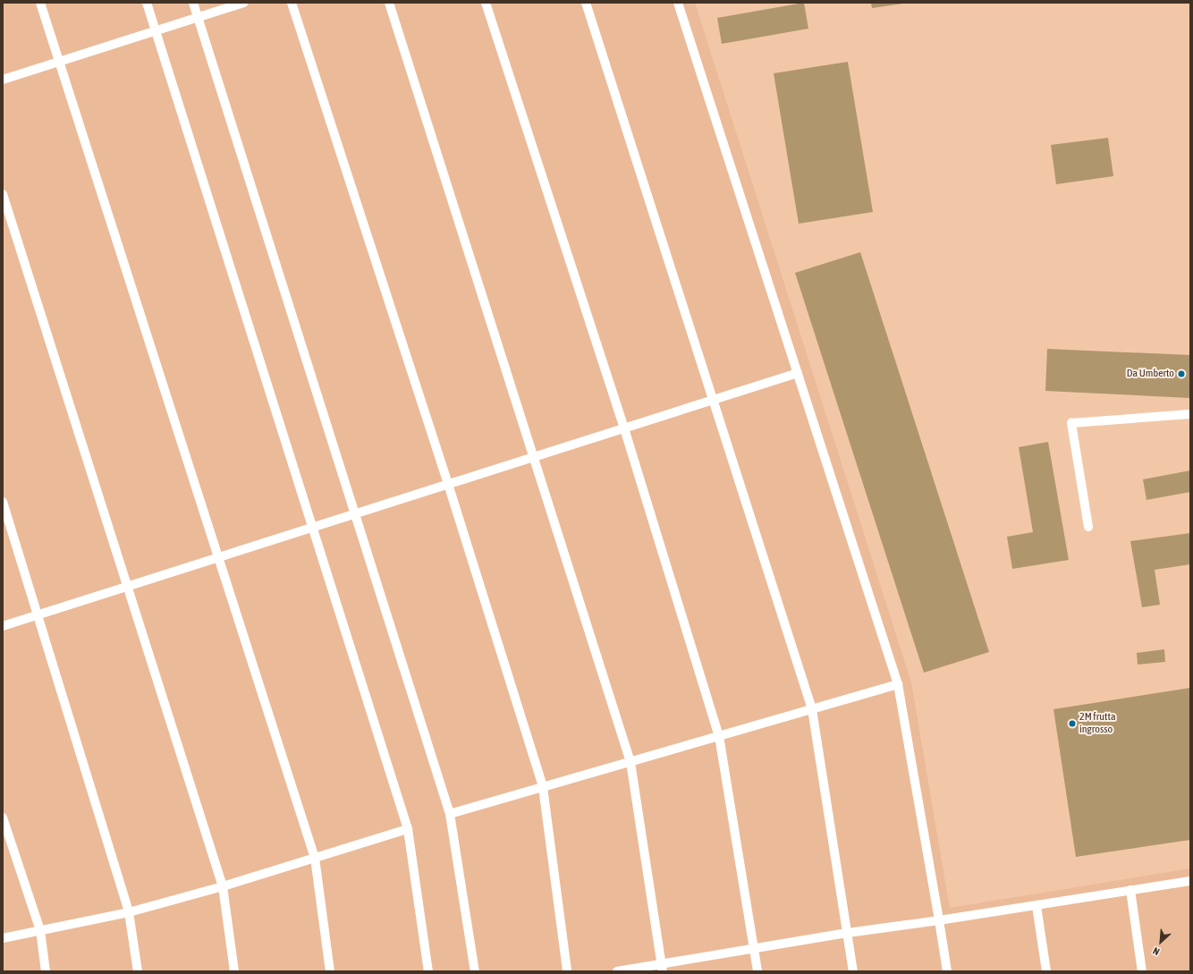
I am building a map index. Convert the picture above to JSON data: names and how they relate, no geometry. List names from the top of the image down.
{
  "places": ["Da Umberto", "2M frutta ingrosso"],
  "north": "bottom left"
}
